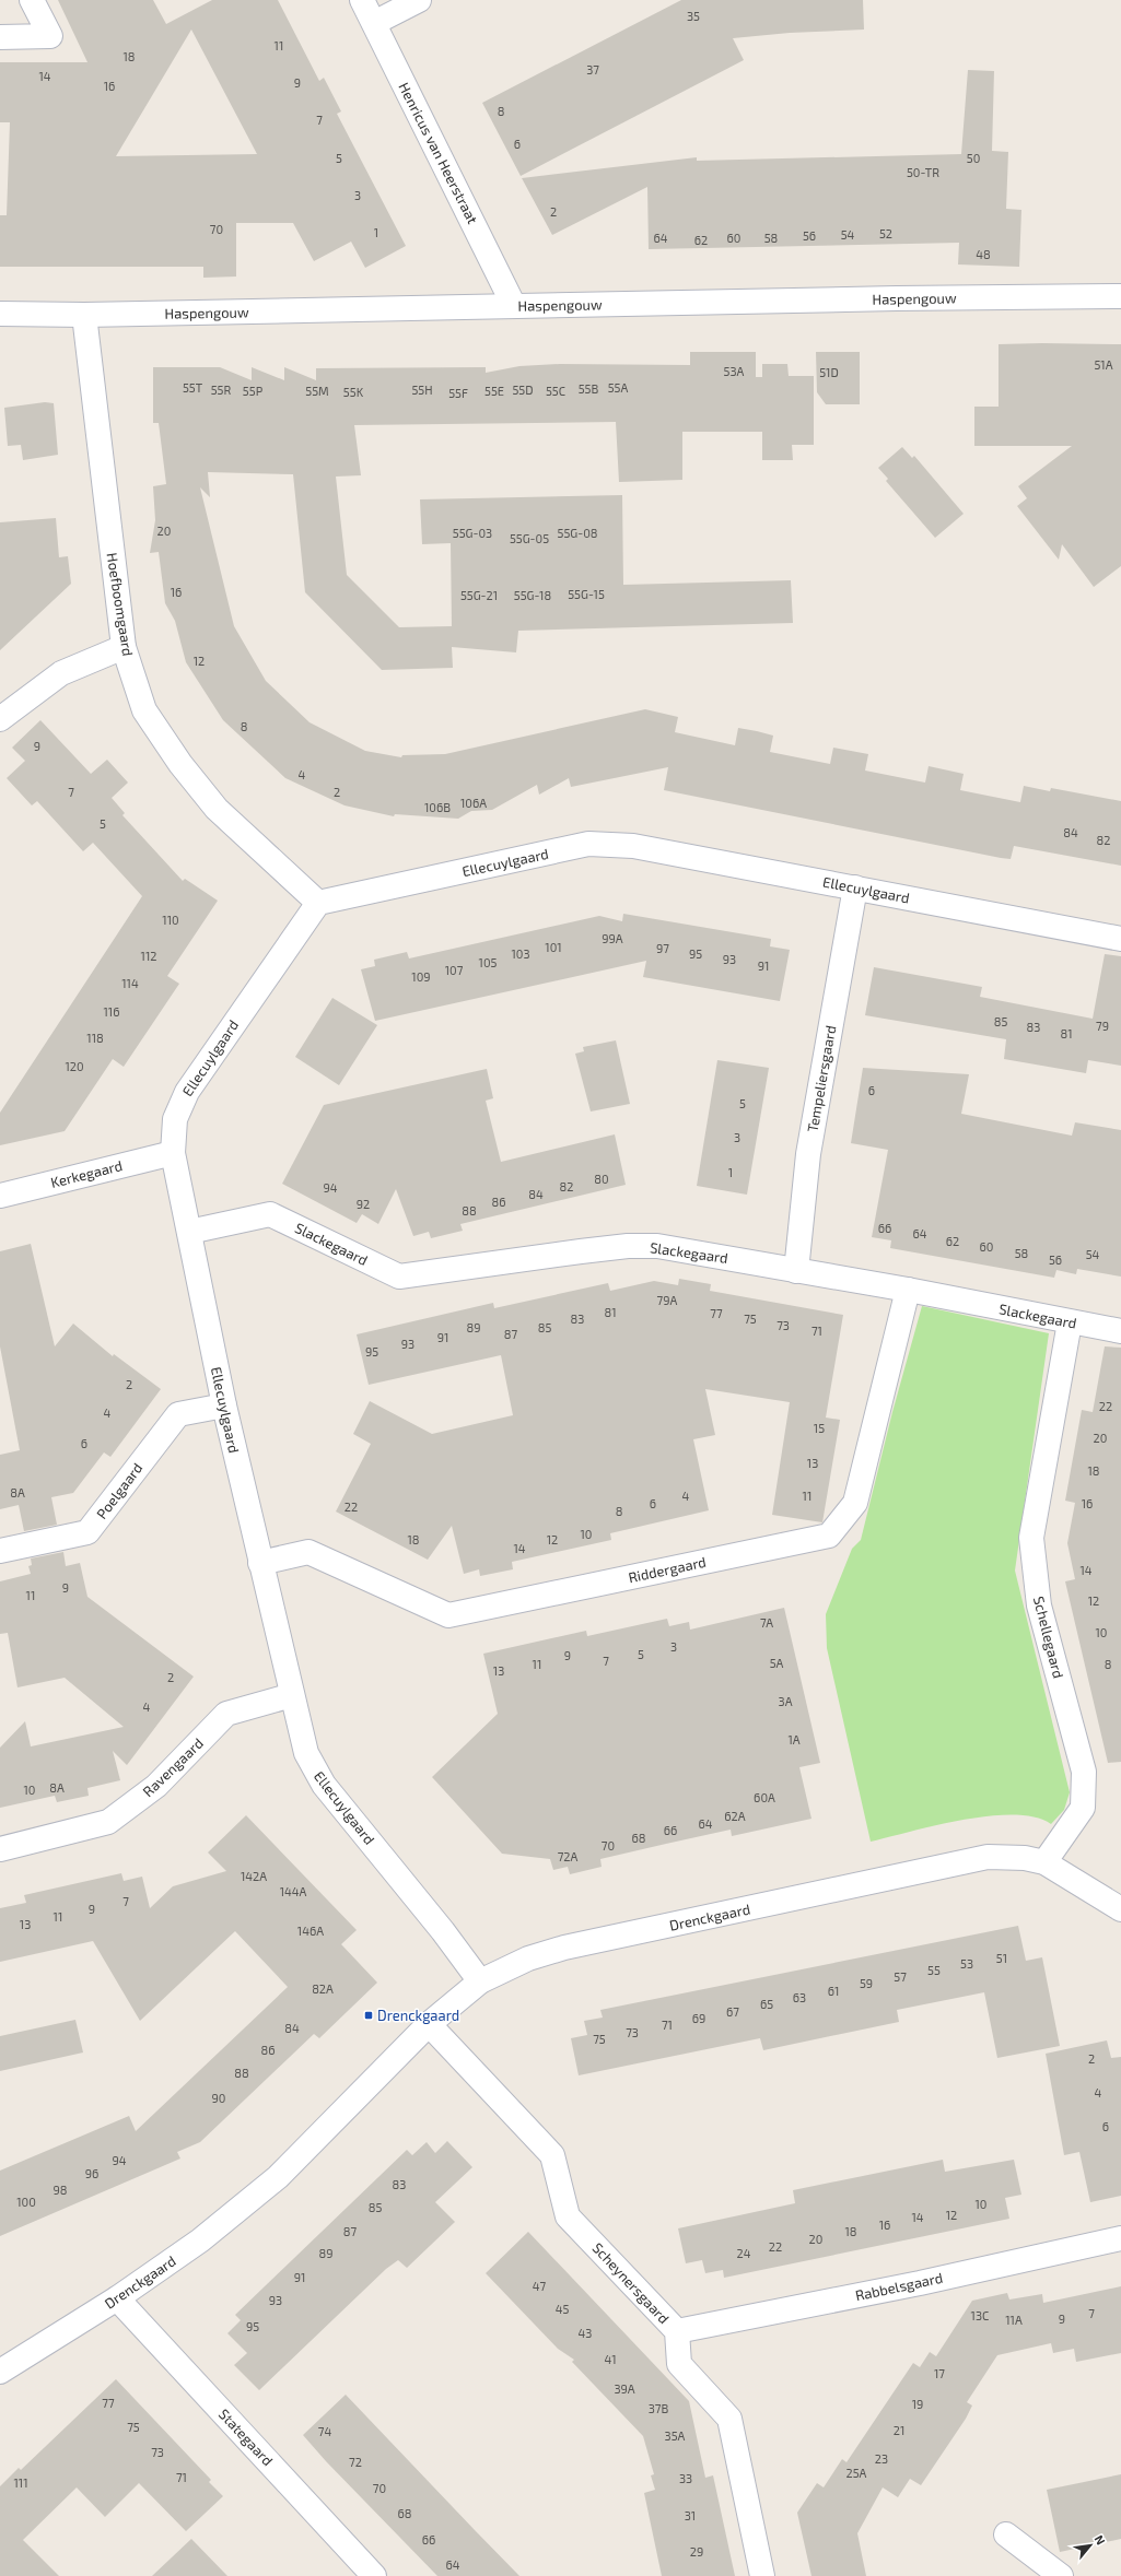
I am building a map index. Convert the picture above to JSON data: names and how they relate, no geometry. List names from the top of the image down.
{
  "streets": {
    "street": [
      "Henricus van Heerstraat",
      "Haspengouw",
      "Hoefboomgaard",
      "Ellecuylgaard",
      "Tempeliersgaard",
      "Kerkegaard",
      "Slackegaard",
      "Poelgaard",
      "Riddergaard",
      "Schellegaard",
      "Ravengaard",
      "Drenckgaard",
      "Scheynersgaard",
      "Rabbelsgaard",
      "Stategaard"
    ]
  },
  "crossings": [
    ["Henricus van Heerstraat", "Haspengouw"],
    ["Haspengouw", "Hoefboomgaard"],
    ["Hoefboomgaard", "Ellecuylgaard"],
    ["Ellecuylgaard", "Tempeliersgaard"],
    ["Ellecuylgaard", "Kerkegaard"],
    ["Ellecuylgaard", "Slackegaard"],
    ["Ellecuylgaard", "Poelgaard"],
    ["Ellecuylgaard", "Riddergaard"],
    ["Ellecuylgaard", "Ravengaard"],
    ["Ellecuylgaard", "Drenckgaard"],
    ["Tempeliersgaard", "Slackegaard"],
    ["Slackegaard", "Riddergaard"],
    ["Slackegaard", "Schellegaard"],
    ["Schellegaard", "Drenckgaard"],
    ["Drenckgaard", "Scheynersgaard"],
    ["Drenckgaard", "Stategaard"],
    ["Scheynersgaard", "Rabbelsgaard"]
  ],
  "places": {
    "transit": ["Drenckgaard"]
  },
  "house_numbers": [
    "35",
    "11",
    "18",
    "37",
    "14",
    "9",
    "16",
    "8",
    "7",
    "6",
    "5",
    "50",
    "50-TR",
    "3",
    "2",
    "70",
    "1",
    "52",
    "54",
    "56",
    "64",
    "60",
    "58",
    "62",
    "48",
    "51A",
    "53A",
    "51D",
    "55T",
    "55A",
    "55B",
    "55R",
    "55H",
    "55D",
    "55P",
    "55M",
    "55E",
    "55C",
    "55K",
    "55F",
    "20",
    "55G-03",
    "55G-08",
    "55G-05",
    "16",
    "55G-15",
    "55G-21",
    "55G-18",
    "12",
    "8",
    "9",
    "4",
    "7",
    "2",
    "106A",
    "106B",
    "5",
    "84",
    "82",
    "110",
    "99A",
    "101",
    "97",
    "103",
    "95",
    "112",
    "93",
    "105",
    "91",
    "107",
    "109",
    "114",
    "116",
    "85",
    "79",
    "83",
    "81",
    "118",
    "120",
    "6",
    "5",
    "3",
    "1",
    "80",
    "82",
    "94",
    "84",
    "86",
    "92",
    "88",
    "66",
    "64",
    "62",
    "60",
    "58",
    "54",
    "56",
    "79A",
    "81",
    "77",
    "83",
    "75",
    "73",
    "89",
    "85",
    "71",
    "87",
    "91",
    "93",
    "95",
    "2",
    "22",
    "4",
    "15",
    "20",
    "6",
    "13",
    "18",
    "8A",
    "4",
    "11",
    "6",
    "16",
    "22",
    "8",
    "10",
    "18",
    "12",
    "14",
    "14",
    "9",
    "11",
    "12",
    "7A",
    "10",
    "3",
    "5",
    "9",
    "7",
    "5A",
    "11",
    "8",
    "13",
    "2",
    "3A",
    "4",
    "1A",
    "8A",
    "10",
    "60A",
    "62A",
    "64",
    "66",
    "68",
    "70",
    "72A",
    "142A",
    "144A",
    "7",
    "9",
    "11",
    "13",
    "146A",
    "51",
    "53",
    "55",
    "57",
    "59",
    "82A",
    "61",
    "63",
    "65",
    "67",
    "69",
    "71",
    "84",
    "73",
    "75",
    "86",
    "2",
    "88",
    "4",
    "90",
    "6",
    "94",
    "96",
    "83",
    "98",
    "100",
    "10",
    "85",
    "12",
    "14",
    "16",
    "87",
    "18",
    "20",
    "22",
    "89",
    "24",
    "91",
    "47",
    "93",
    "45",
    "7",
    "13C",
    "9",
    "11A",
    "95",
    "43",
    "41",
    "17",
    "39A",
    "77",
    "19",
    "37B",
    "75",
    "21",
    "74",
    "35A",
    "73",
    "23",
    "72",
    "25A",
    "71",
    "33",
    "111",
    "70",
    "68",
    "31",
    "66",
    "29",
    "64"
  ],
  "north": "top right"
}
